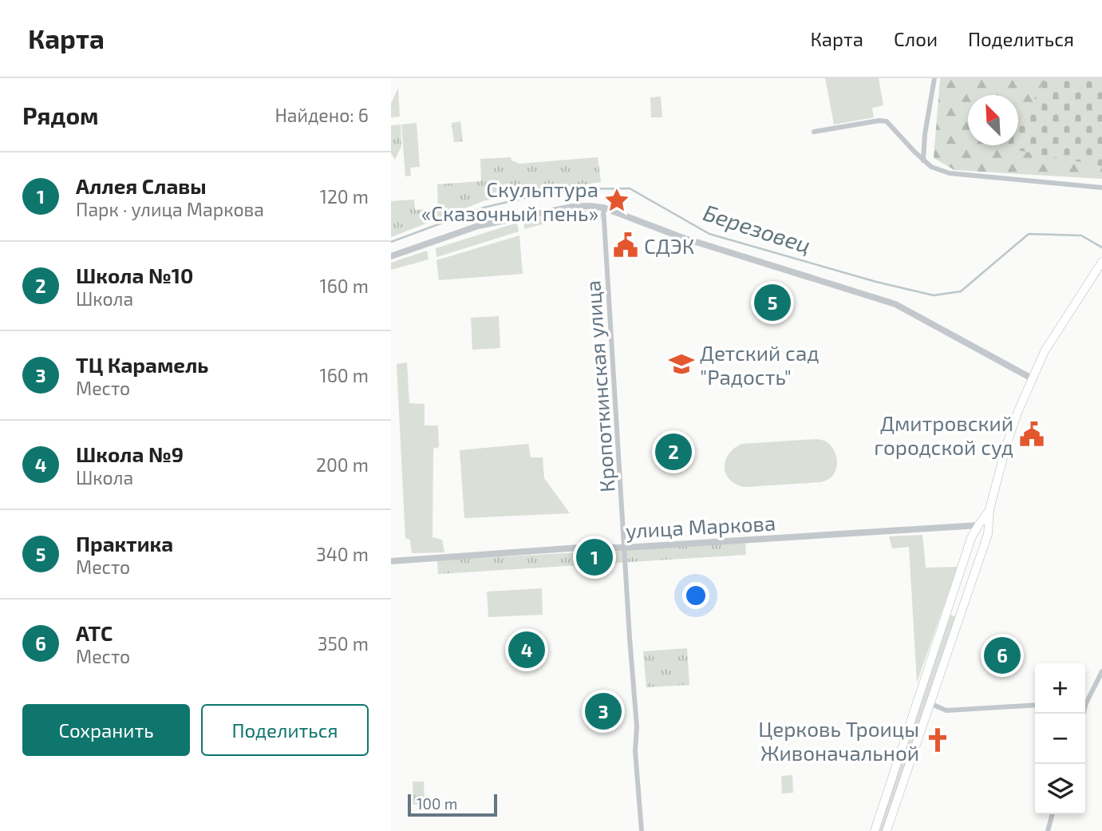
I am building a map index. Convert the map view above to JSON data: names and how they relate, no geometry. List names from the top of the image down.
{
  "streets": {
    "street": ["Кропоткинская улица", "улица Маркова"]
  },
  "crossings": [
    ["Кропоткинская улица", "улица Маркова"]
  ],
  "water": ["Березовец"],
  "places": {
    "place": ["Скульптура «Сказочный пень»"],
    "public building": ["СДЭК", "Дмитровский городской суд"],
    "school or university": ["Детский сад \"Радость\""],
    "church": ["Церковь Троицы Живоначальной"]
  },
  "scale_bar": "100 m",
  "north": "top left",
  "page": {
    "header": "Карта",
    "nav": ["Карта", "Слои", "Поделиться"],
    "heading": ["Рядом", "Найдено: 6"],
    "list": [
      {
        "mark": "1",
        "name": "Аллея Славы",
        "note": "Парк · улица Маркова",
        "value": "120 m"
      },
      {
        "mark": "2",
        "name": "Школа №10",
        "note": "Школа",
        "value": "160 m"
      },
      {
        "mark": "3",
        "name": "ТЦ Карамель",
        "note": "Место",
        "value": "160 m"
      },
      {
        "mark": "4",
        "name": "Школа №9",
        "note": "Школа",
        "value": "200 m"
      },
      {
        "mark": "5",
        "name": "Практика",
        "note": "Место",
        "value": "340 m"
      },
      {
        "mark": "6",
        "name": "АТС",
        "note": "Место",
        "value": "350 m"
      }
    ],
    "pins": [
      "5",
      "2",
      "1",
      "4",
      "6",
      "3"
    ],
    "map_buttons": ["+", "−"],
    "buttons": ["Сохранить", "Поделиться"],
    "scale": "100 m"
  }
}
